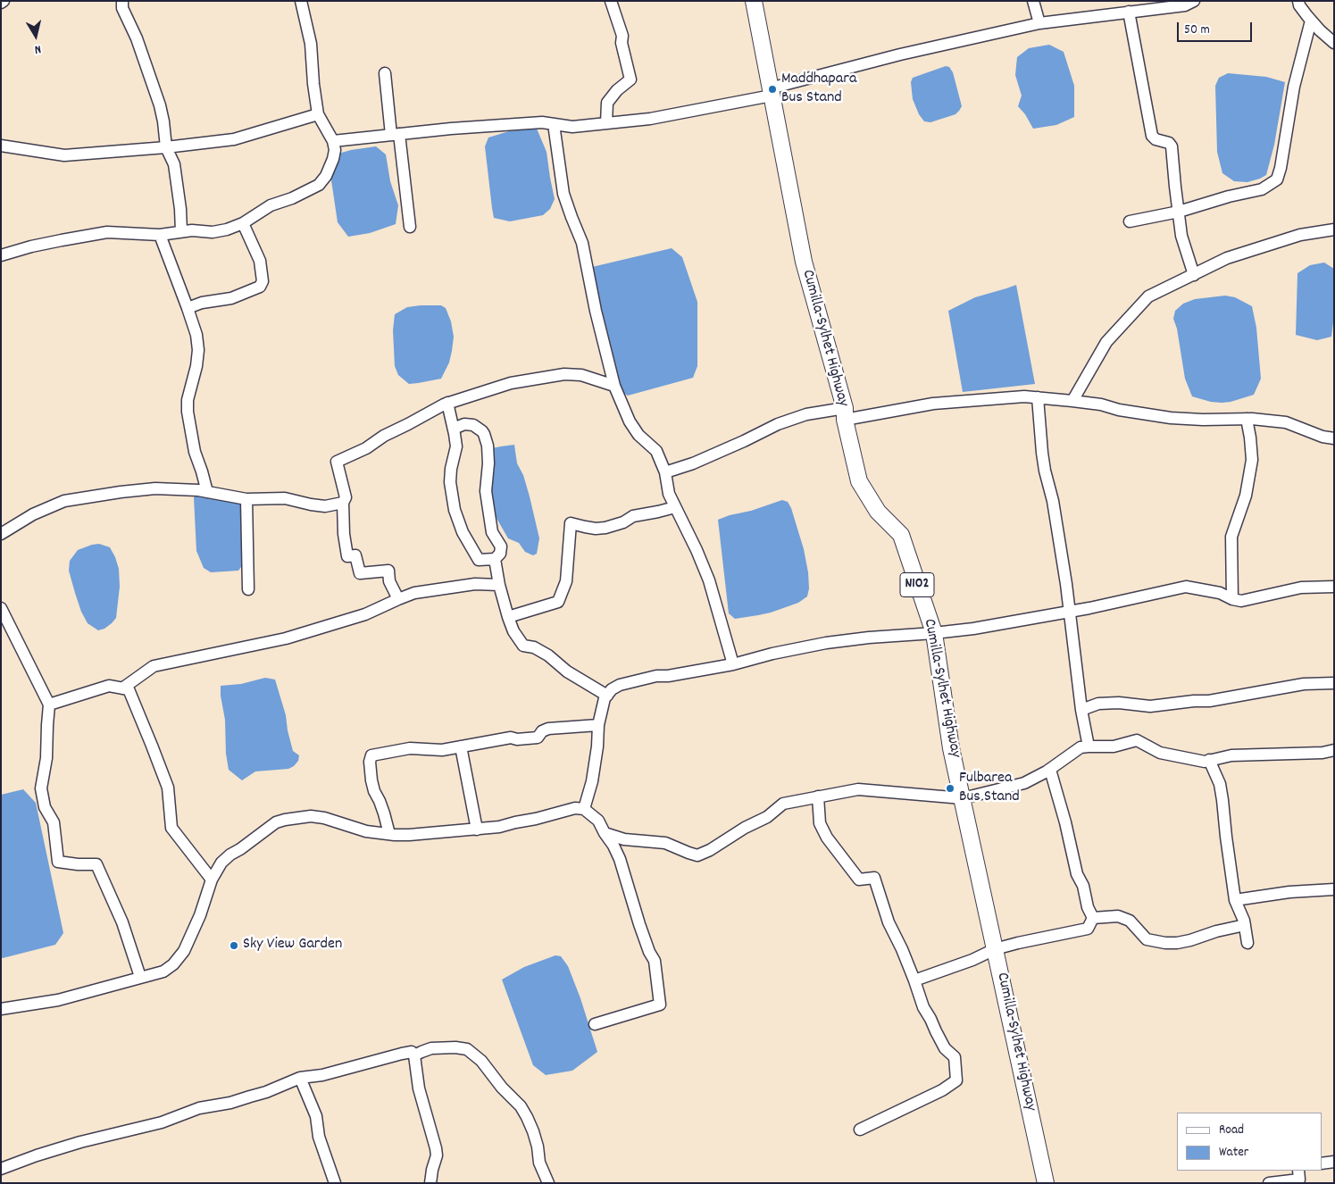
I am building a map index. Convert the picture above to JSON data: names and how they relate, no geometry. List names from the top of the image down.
{
  "streets": {
    "highway": ["Cumilla-Sylhet Highway", "N102"]
  },
  "places": ["Maddhapara Bus Stand", "Fulbarea Bus Stand", "Sky View Garden"],
  "legend": ["Road", "Water"],
  "scale_bar": "50 m",
  "north": "bottom"
}
